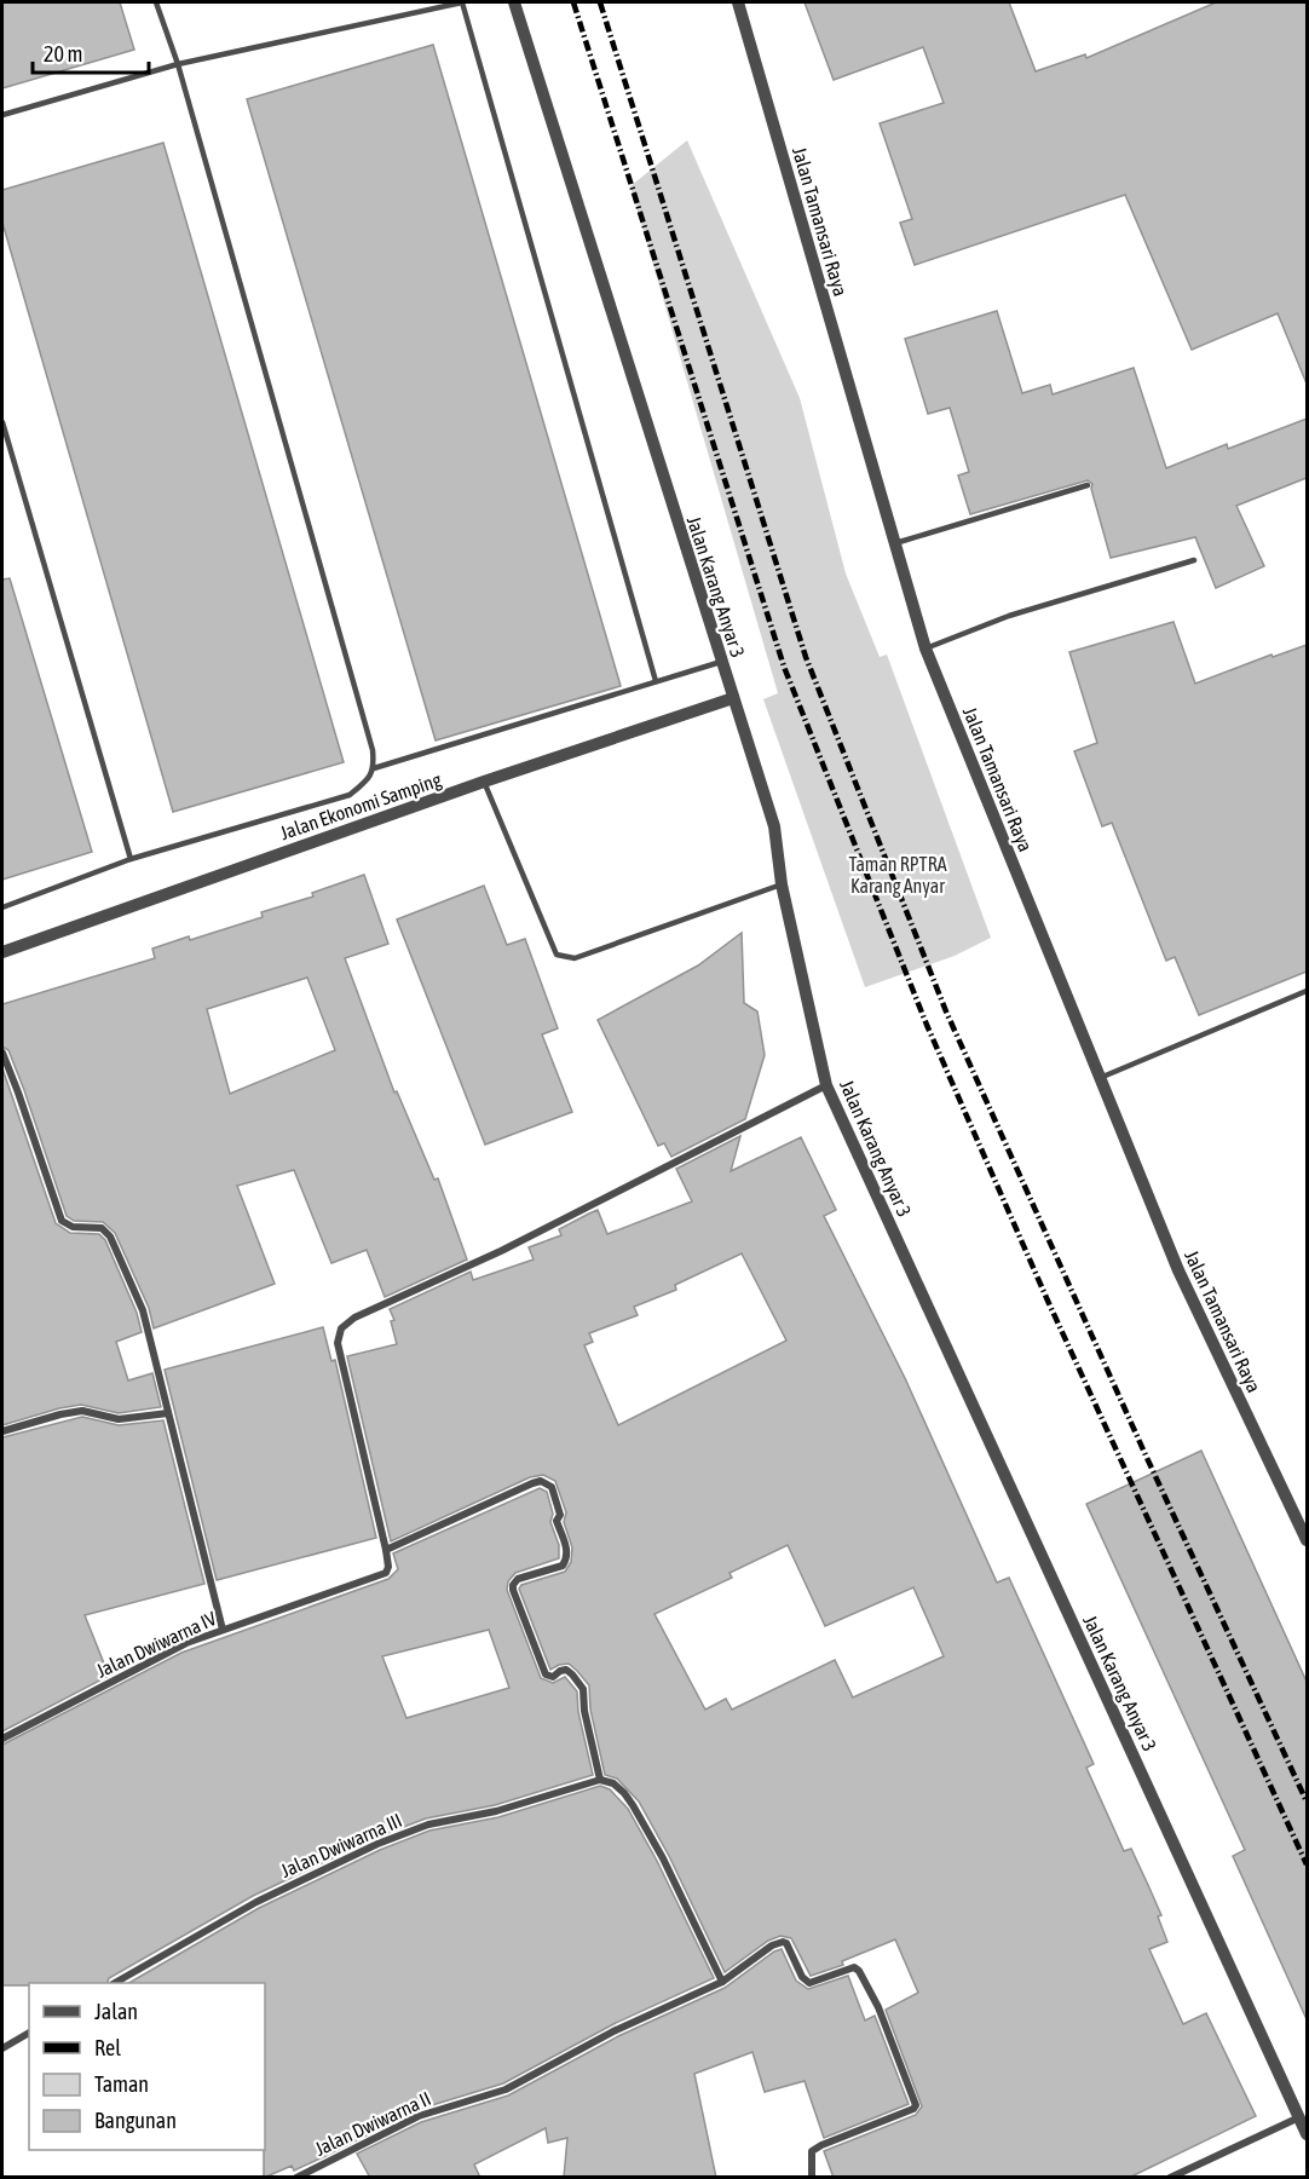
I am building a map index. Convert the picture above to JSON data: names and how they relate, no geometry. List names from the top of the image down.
{
  "streets": {
    "street": [
      "Jalan Tamansari Raya",
      "Jalan Karang Anyar 3",
      "Jalan Ekonomi Samping",
      "Jalan Dwiwarna IV",
      "Jalan Dwiwarna III",
      "Jalan Dwiwarna II"
    ]
  },
  "crossings": [
    ["Jalan Karang Anyar 3", "Jalan Ekonomi Samping"]
  ],
  "parks": ["Taman RPTRA Karang Anyar"],
  "legend": [
    "Jalan",
    "Rel",
    "Taman",
    "Bangunan"
  ],
  "scale_bar": "20 m"
}
